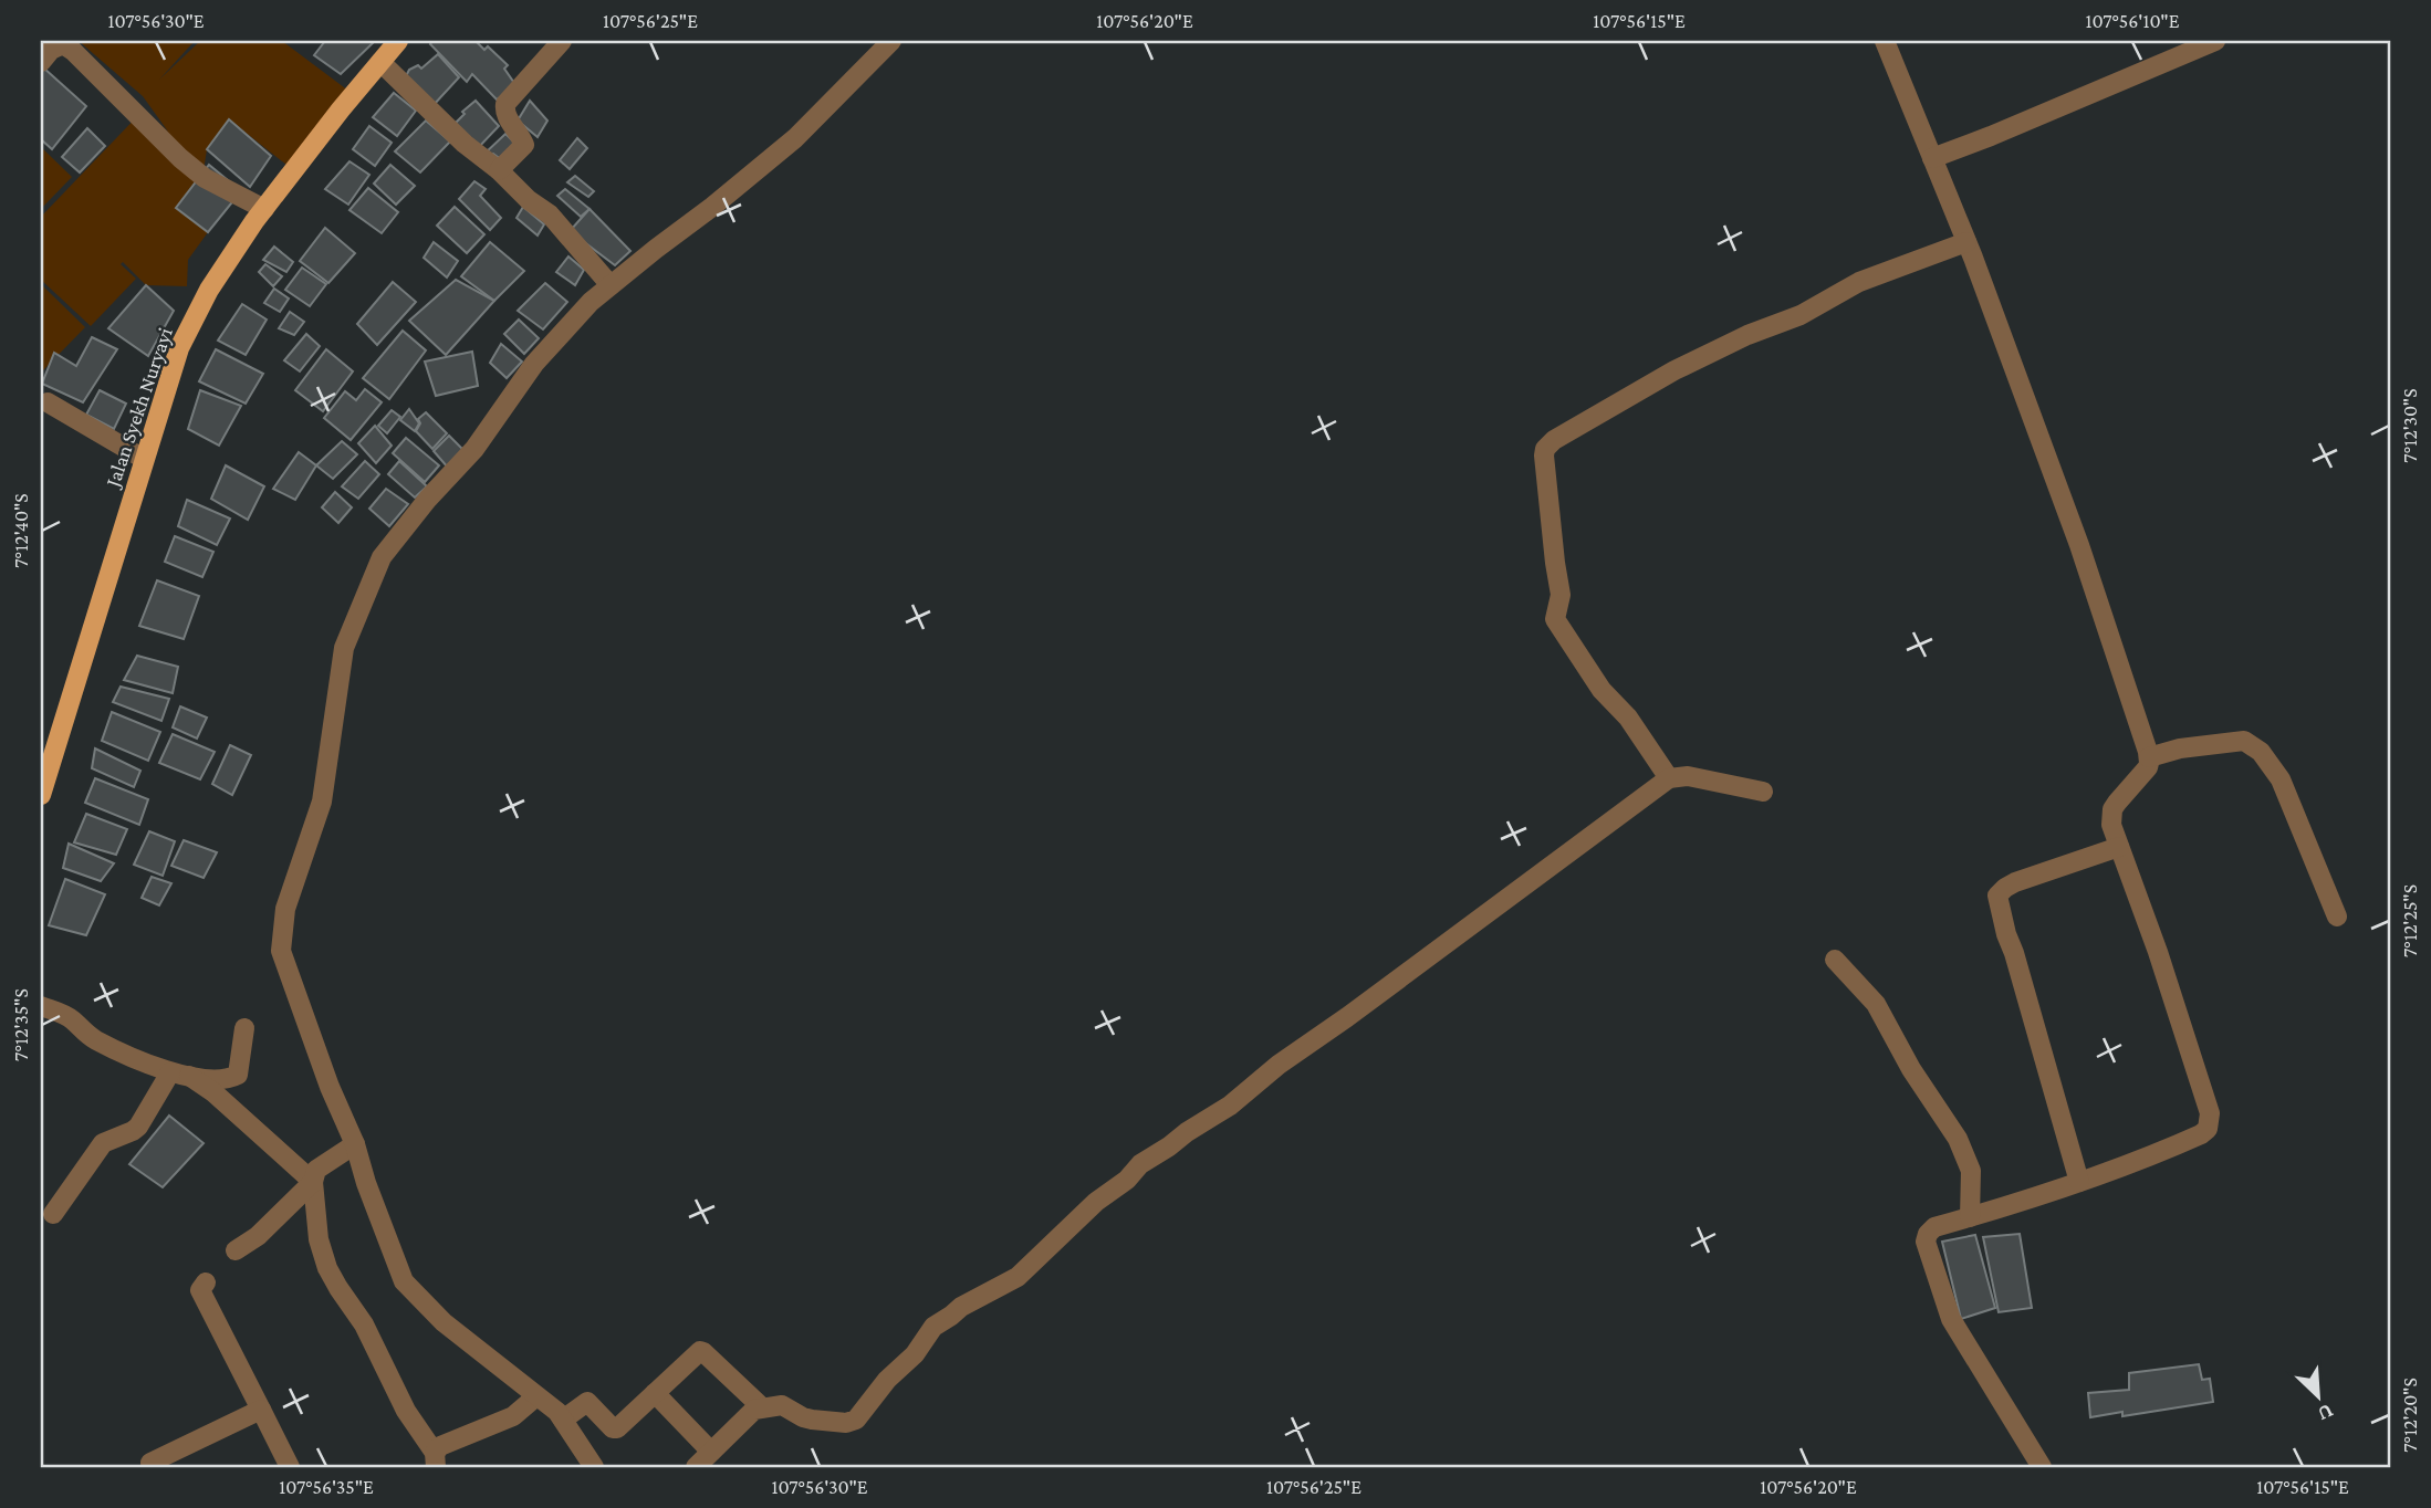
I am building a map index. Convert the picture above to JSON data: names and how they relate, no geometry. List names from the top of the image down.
{
  "streets": {
    "main road": ["Jalan Syekh Nuryayi"]
  },
  "north": "bottom right",
  "coordinates": [
    "107°56'30\"E",
    "107°56'25\"E",
    "107°56'20\"E",
    "107°56'15\"E",
    "107°56'10\"E",
    "7°12'30\"S",
    "7°12'40\"S",
    "7°12'25\"S",
    "7°12'35\"S",
    "7°12'20\"S",
    "107°56'35\"E"
  ]
}
